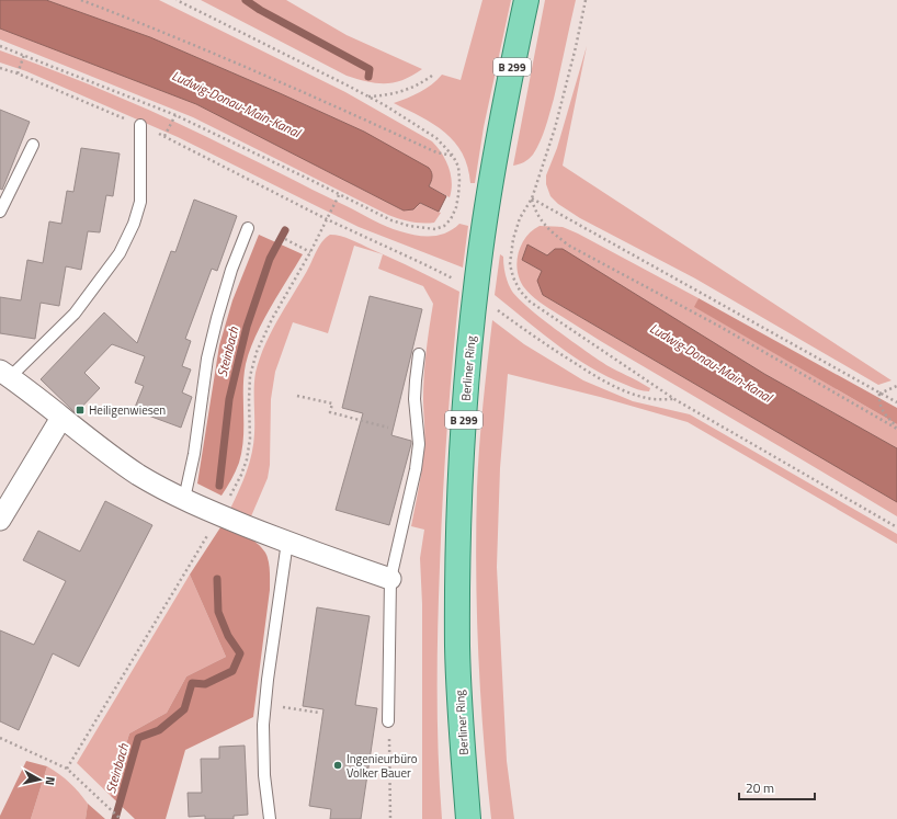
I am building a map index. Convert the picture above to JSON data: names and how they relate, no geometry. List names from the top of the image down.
{
  "streets": {
    "main road": ["B 299", "Berliner Ring"]
  },
  "water": ["Ludwig-Donau-Main-Kanal", "Steinbach"],
  "places": {
    "transit": ["Heiligenwiesen"],
    "other": ["Ingenieurbüro Volker Bauer"]
  },
  "scale_bar": "20 m",
  "north": "right"
}
